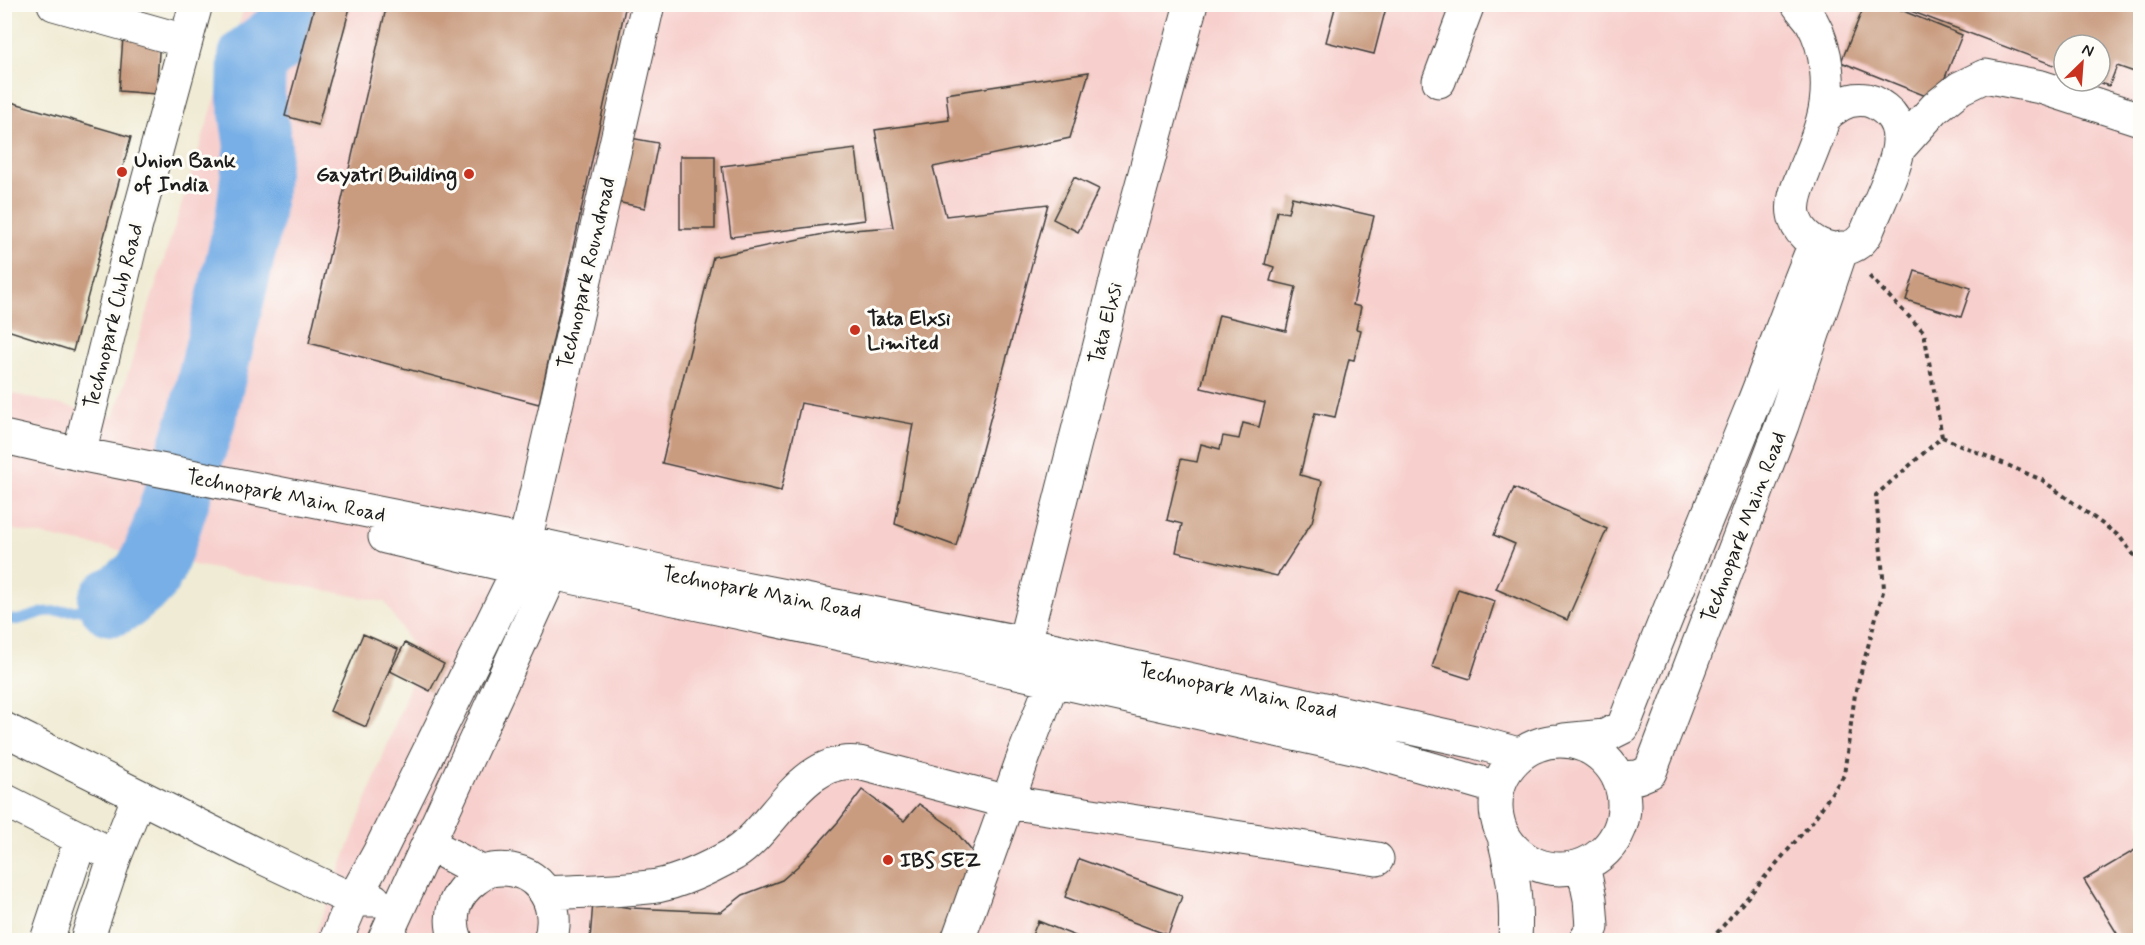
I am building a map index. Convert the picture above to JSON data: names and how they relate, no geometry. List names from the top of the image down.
{
  "streets": {
    "street": [
      "Technopark Roundroad",
      "Technopark Club Road",
      "Tata Elxsi",
      "Technopark Main Road"
    ]
  },
  "crossings": [
    ["Technopark Roundroad", "Technopark Main Road"],
    ["Technopark Club Road", "Technopark Main Road"],
    ["Tata Elxsi", "Technopark Main Road"]
  ],
  "places": [
    "Union Bank of India",
    "Gayatri Building",
    "Tata Elxsi Limited",
    "IBS SEZ"
  ],
  "north": "top right"
}
